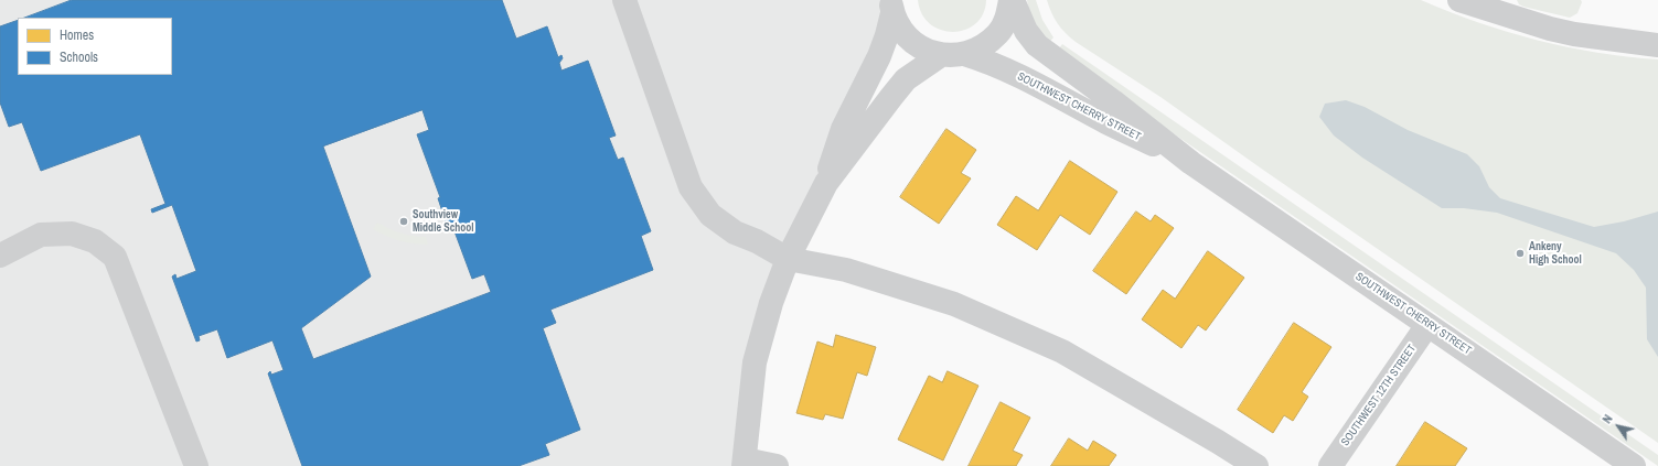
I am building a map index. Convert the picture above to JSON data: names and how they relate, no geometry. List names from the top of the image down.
{
  "streets": {
    "street": ["SOUTHWEST CHERRY STREET", "SOUTHWEST 12TH STREET"]
  },
  "crossings": [
    ["SOUTHWEST CHERRY STREET", "SOUTHWEST 12TH STREET"]
  ],
  "places": ["Southview Middle School", "Ankeny High School"],
  "legend": ["Homes", "Schools"],
  "north": "top left"
}
